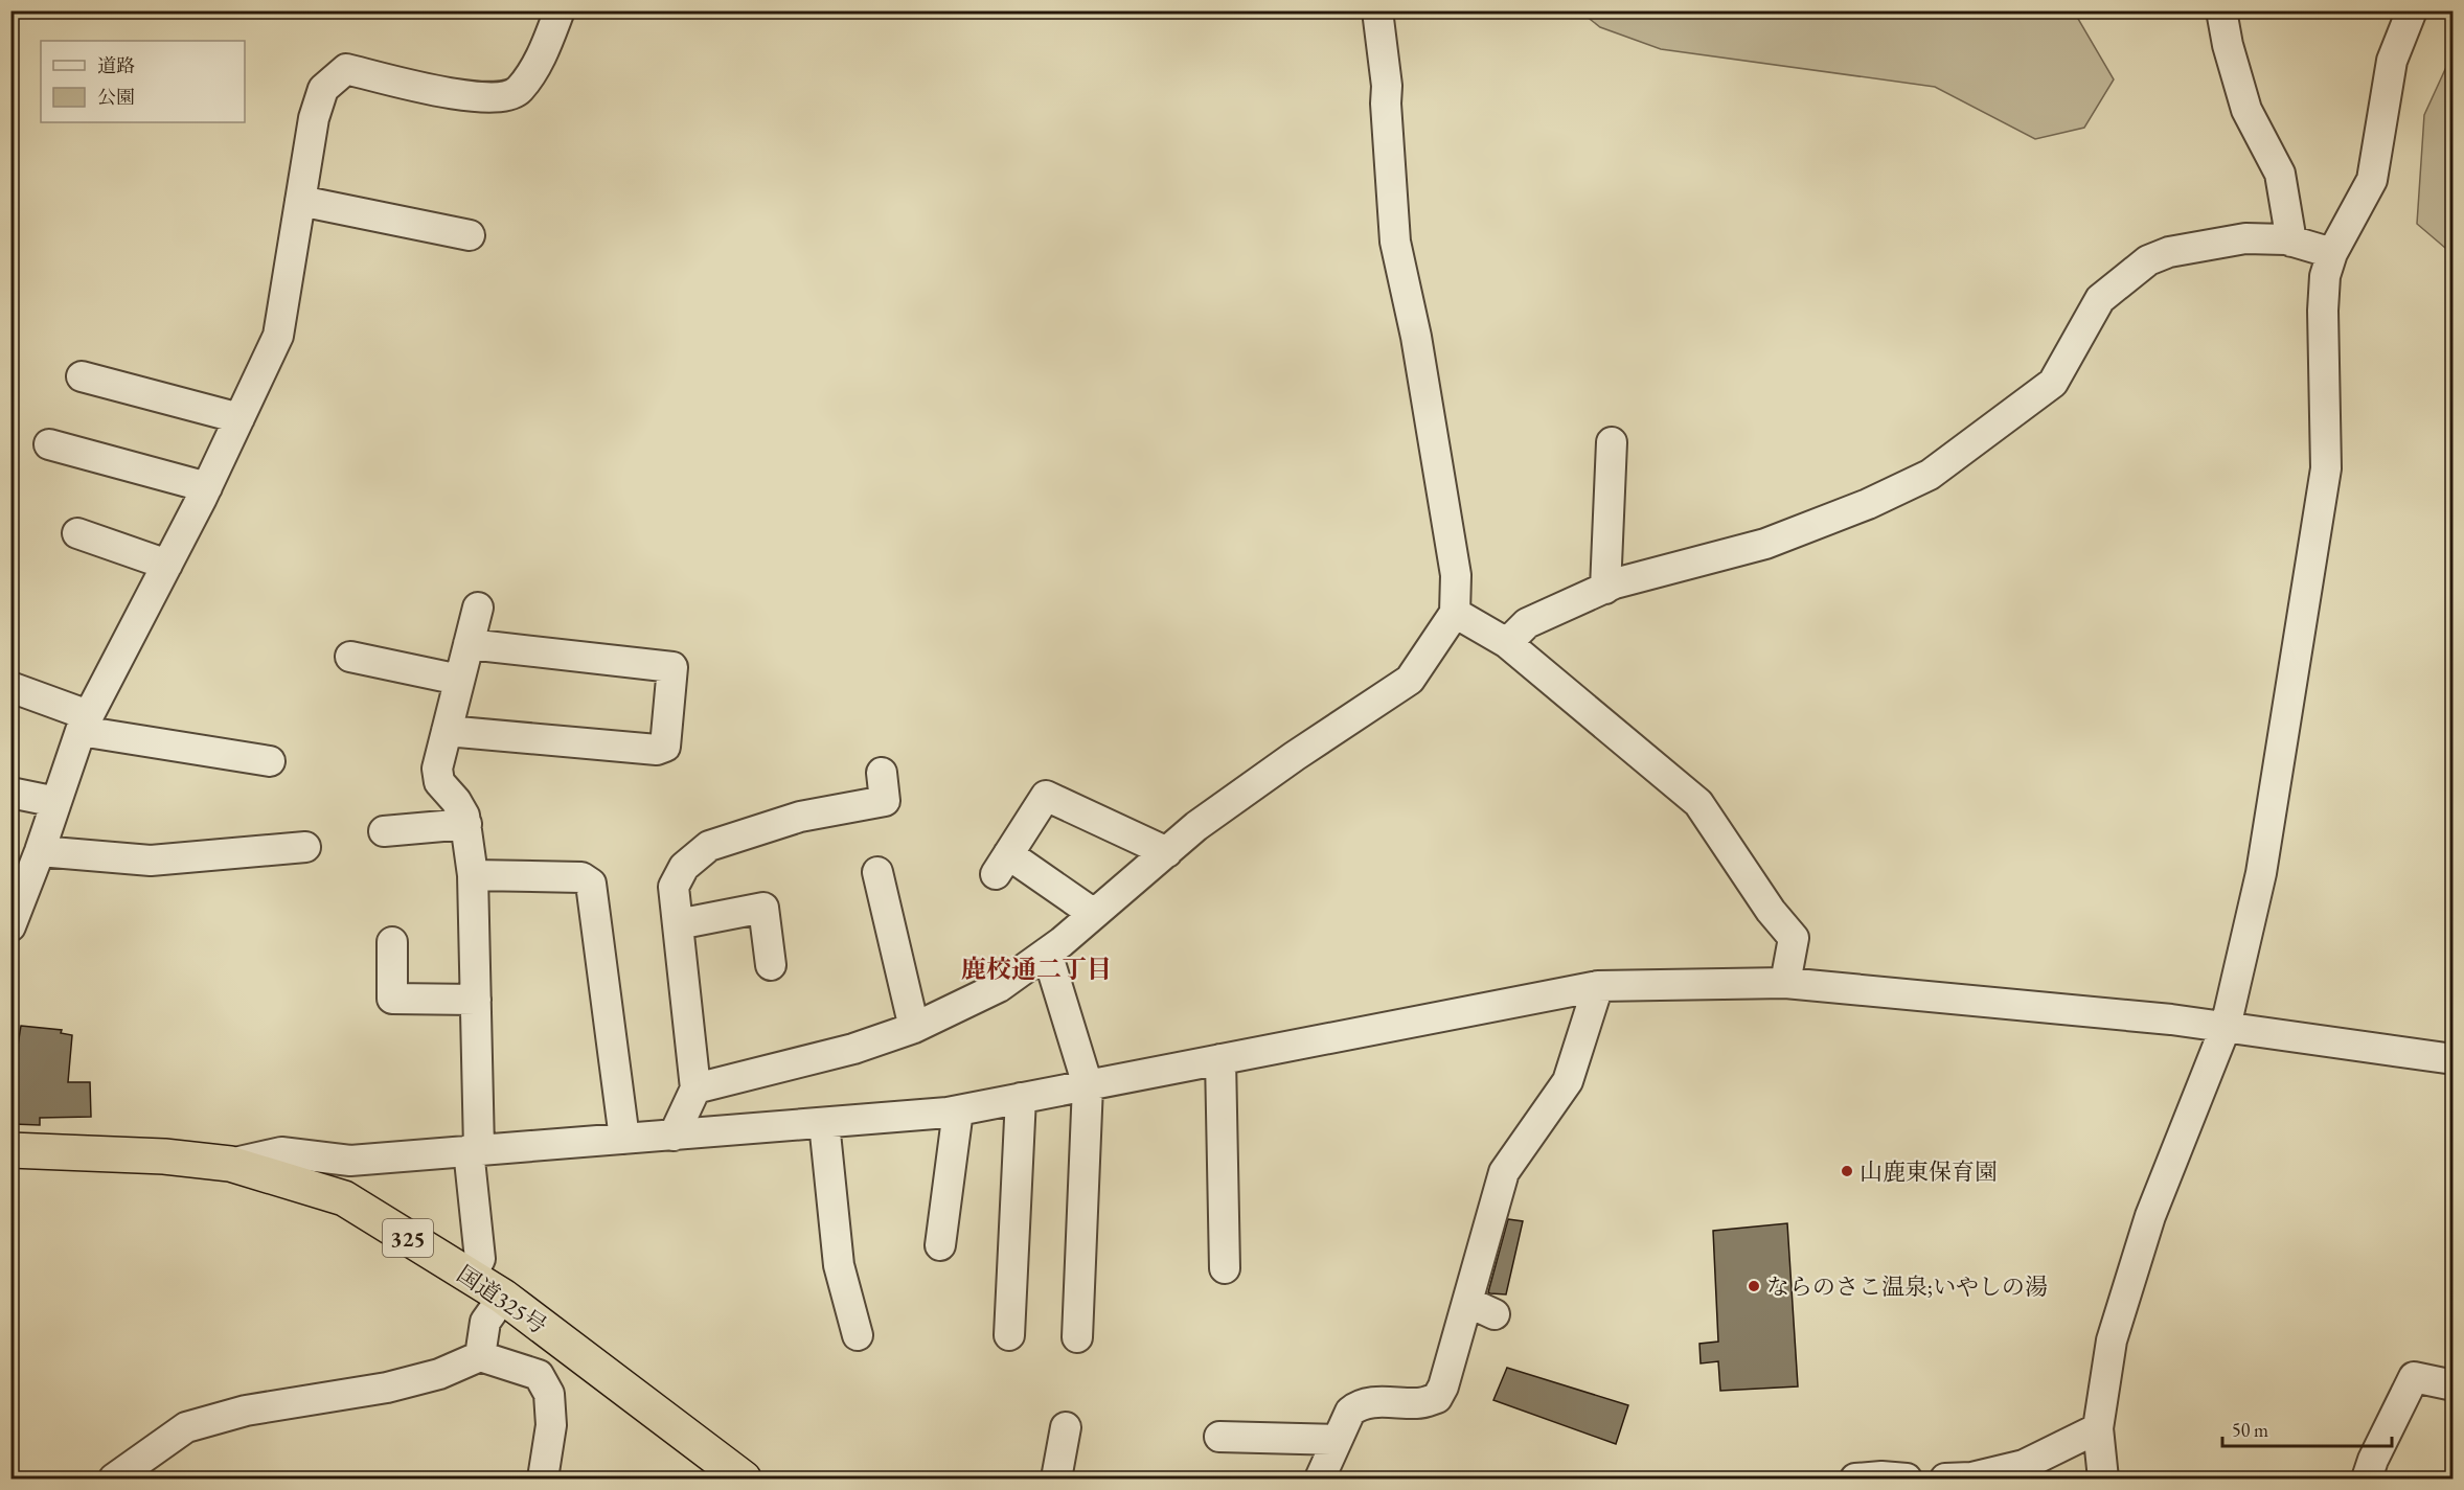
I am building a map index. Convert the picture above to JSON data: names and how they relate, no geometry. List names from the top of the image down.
{
  "streets": {
    "highway": ["325", "国道325号"]
  },
  "districts": ["鹿校通二丁目"],
  "places": ["山鹿東保育園", "ならのさこ温泉;いやしの湯"],
  "legend": ["道路", "公園"],
  "scale_bar": "50 m"
}
